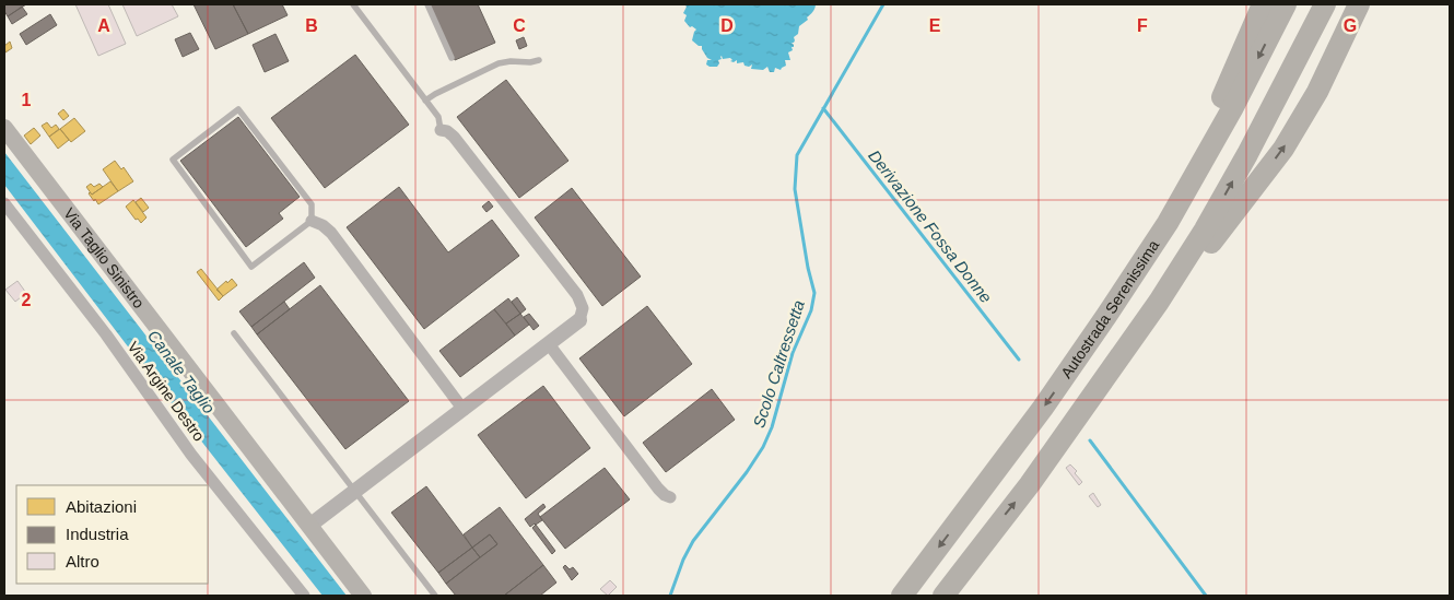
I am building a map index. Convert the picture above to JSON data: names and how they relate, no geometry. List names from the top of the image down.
{
  "streets": {
    "highway": ["Autostrada Serenissima"],
    "main road": ["Via Taglio Sinistro"],
    "street": ["Via Argine Destro"]
  },
  "water": ["Derivazione Fossa Donne", "Scolo Caltressetta", "Canale Taglio"],
  "legend": ["Abitazioni", "Industria", "Altro"],
  "grid": {
    "columns": [
      "A",
      "B",
      "C",
      "D",
      "E",
      "F",
      "G"
    ],
    "rows": ["1", "2"]
  }
}
